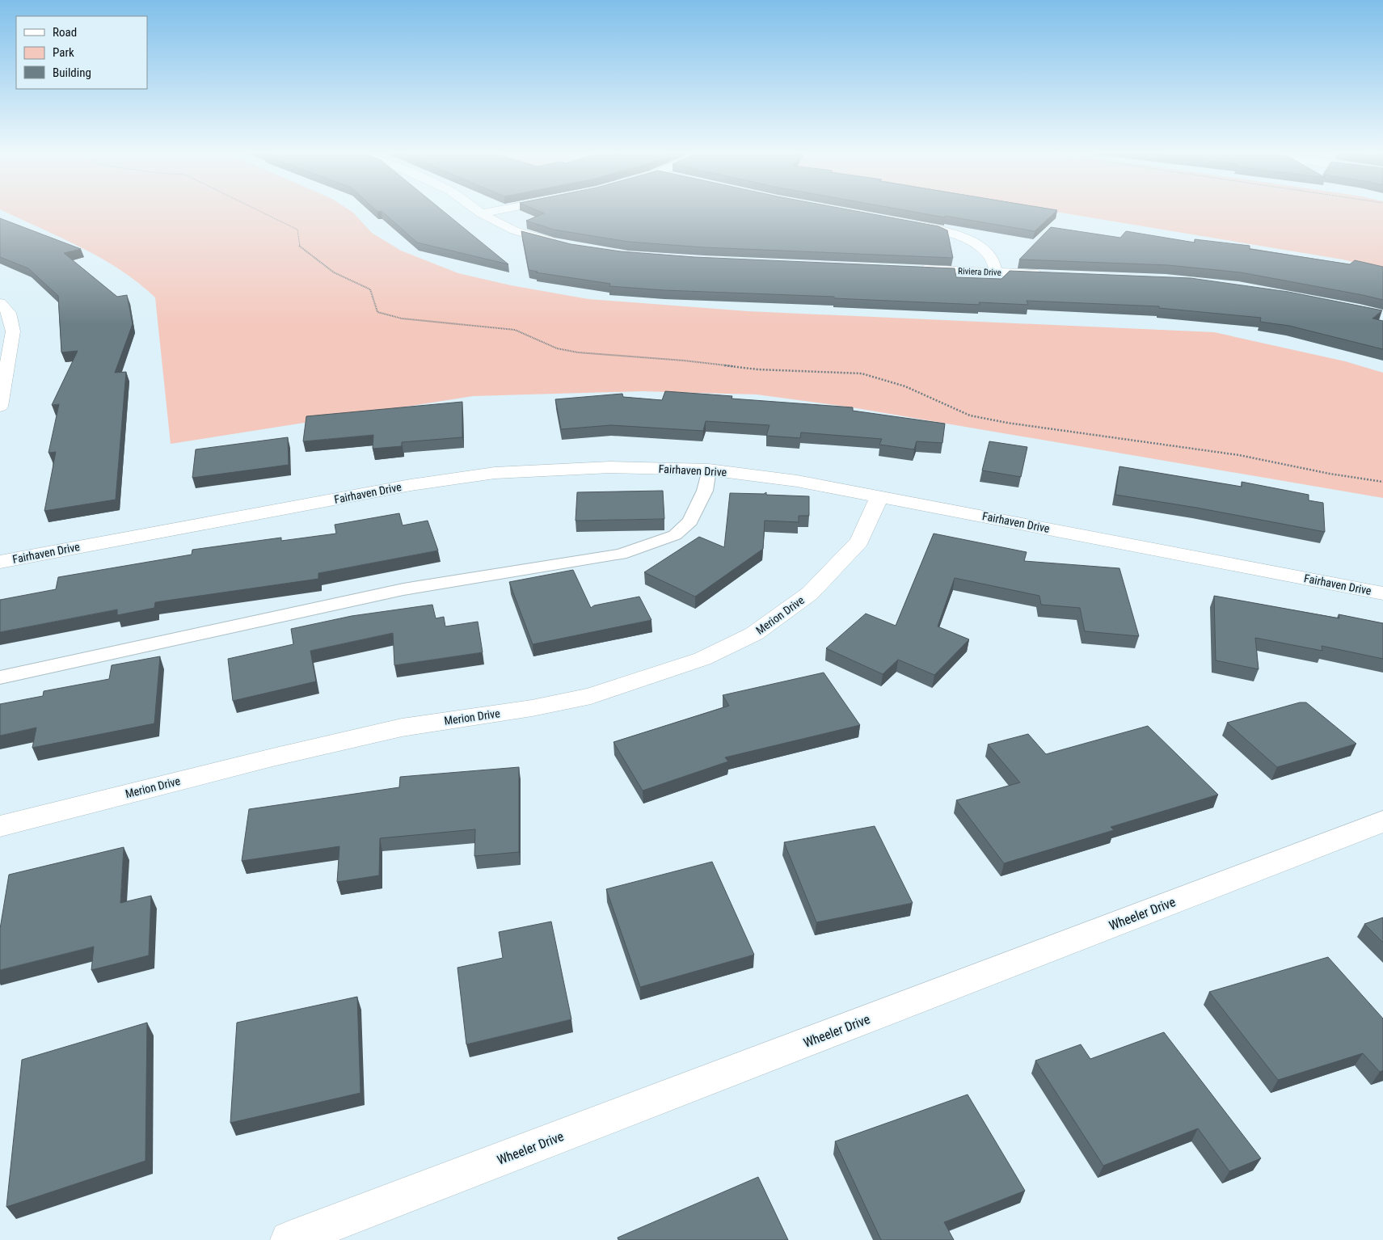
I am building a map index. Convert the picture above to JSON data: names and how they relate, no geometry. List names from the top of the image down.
{
  "streets": {
    "street": [
      "Riviera Drive",
      "Fairhaven Drive",
      "Merion Drive",
      "Wheeler Drive"
    ]
  },
  "crossings": [
    ["Fairhaven Drive", "Merion Drive"]
  ],
  "legend": ["Road", "Park", "Building"]
}
